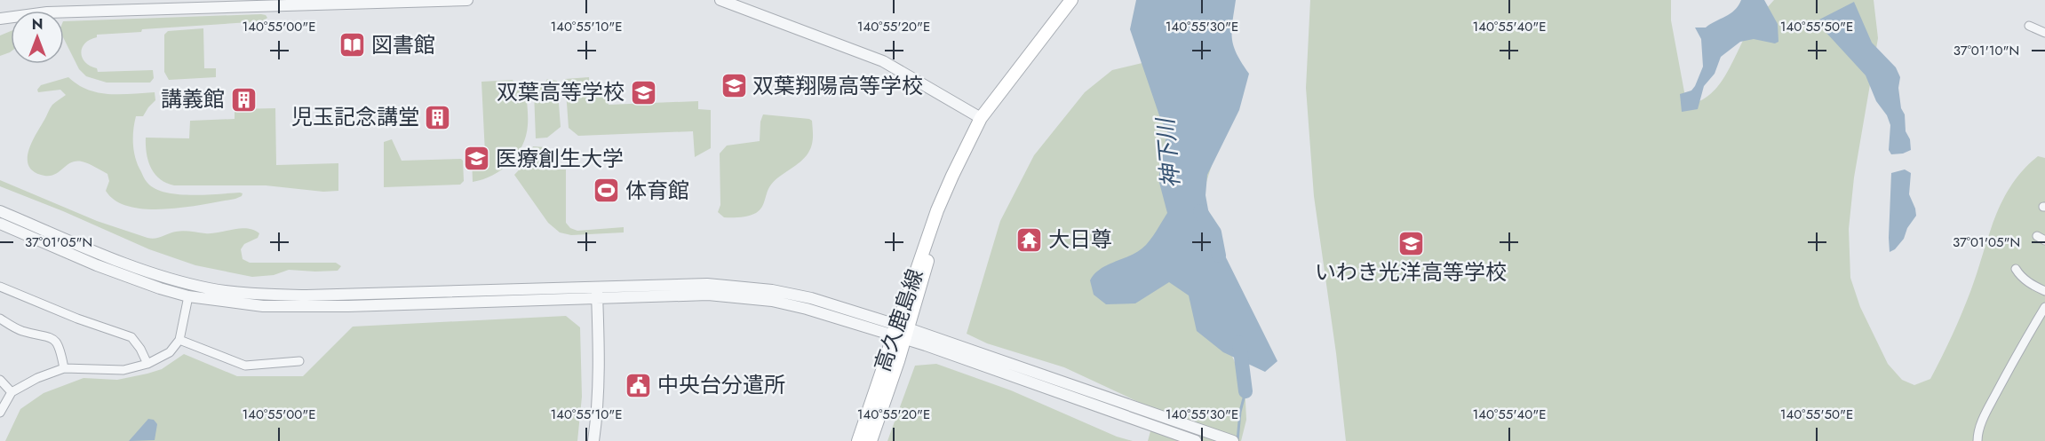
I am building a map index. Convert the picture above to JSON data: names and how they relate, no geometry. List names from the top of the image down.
{
  "streets": {
    "main road": ["高久鹿島線"]
  },
  "water": ["神下川"],
  "places": {
    "library": ["図書館"],
    "school or university": [
      "双葉翔陽高等学校",
      "双葉高等学校",
      "医療創生大学",
      "いわき光洋高等学校"
    ],
    "building": ["講義館", "児玉記念講堂"],
    "sports": ["体育館"],
    "temple": ["大日尊"],
    "public building": ["中央台分遣所"]
  },
  "north": "top",
  "coordinates": [
    "140°55'00\"E",
    "140°55'10\"E",
    "140°55'20\"E",
    "140°55'30\"E",
    "140°55'40\"E",
    "140°55'50\"E",
    "37°01'10\"N",
    "37°01'05\"N"
  ]
}
